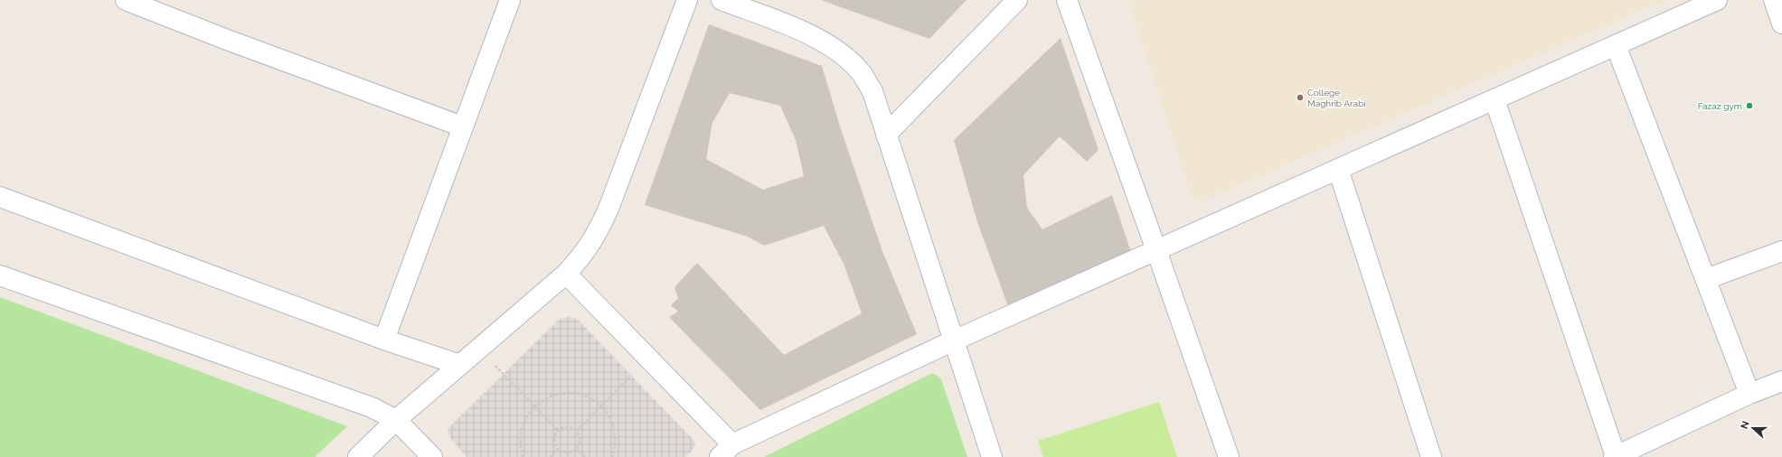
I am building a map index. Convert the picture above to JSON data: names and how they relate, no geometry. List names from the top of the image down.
{
  "places": ["Collège Maghrib Arabi", "Fazaz gym"],
  "north": "left"
}
